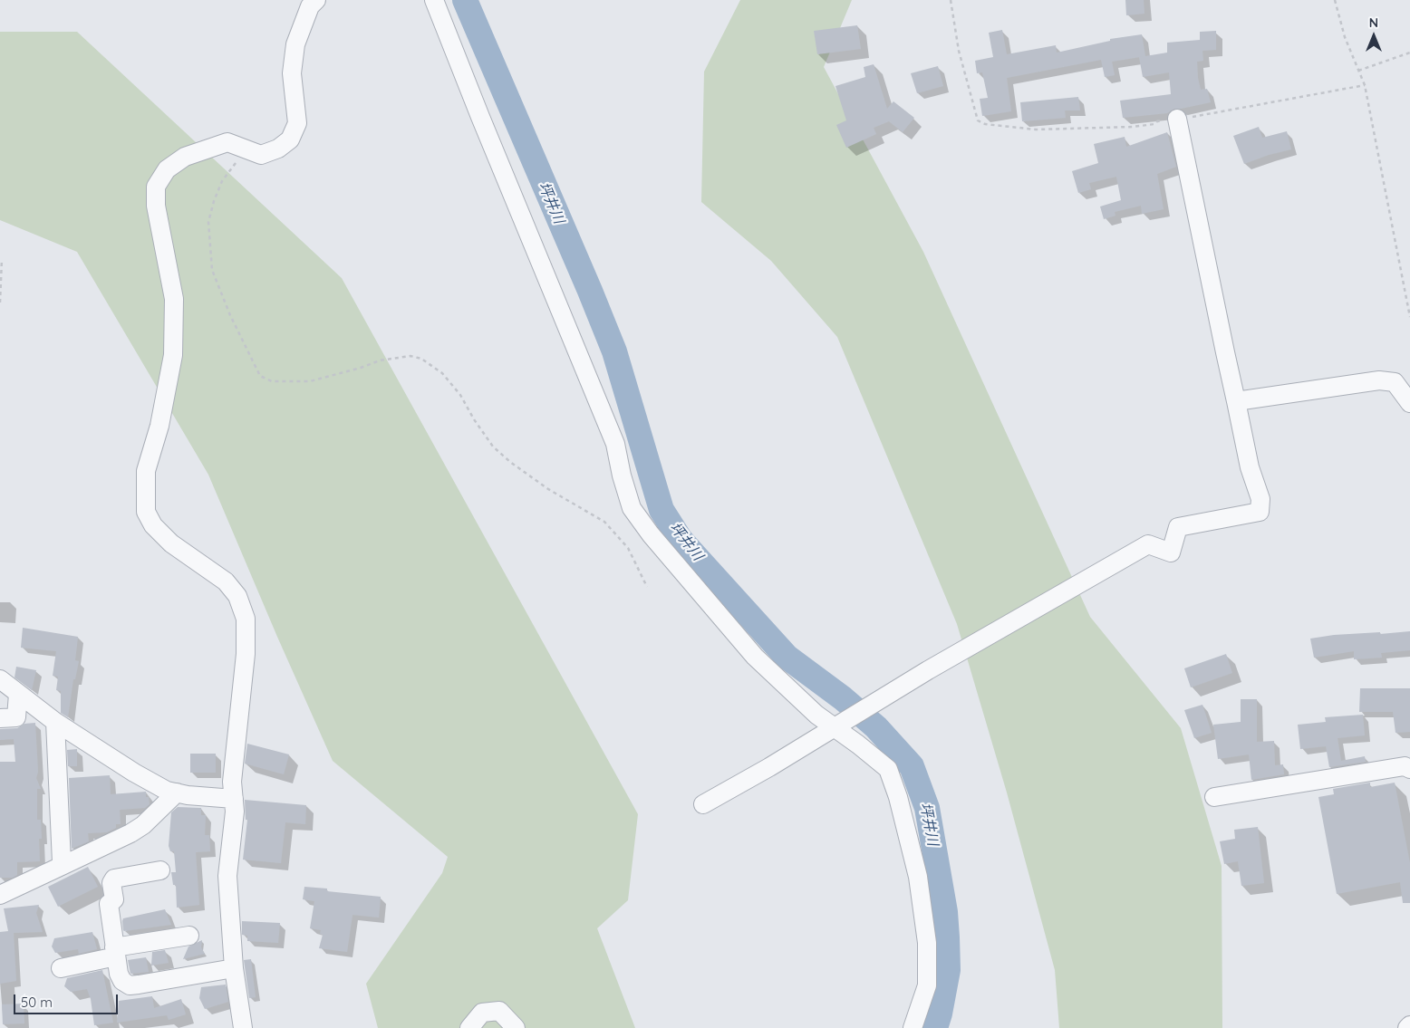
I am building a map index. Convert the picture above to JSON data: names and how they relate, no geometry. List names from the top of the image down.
{
  "water": ["坪井川"],
  "scale_bar": "50 m",
  "north": "top"
}
